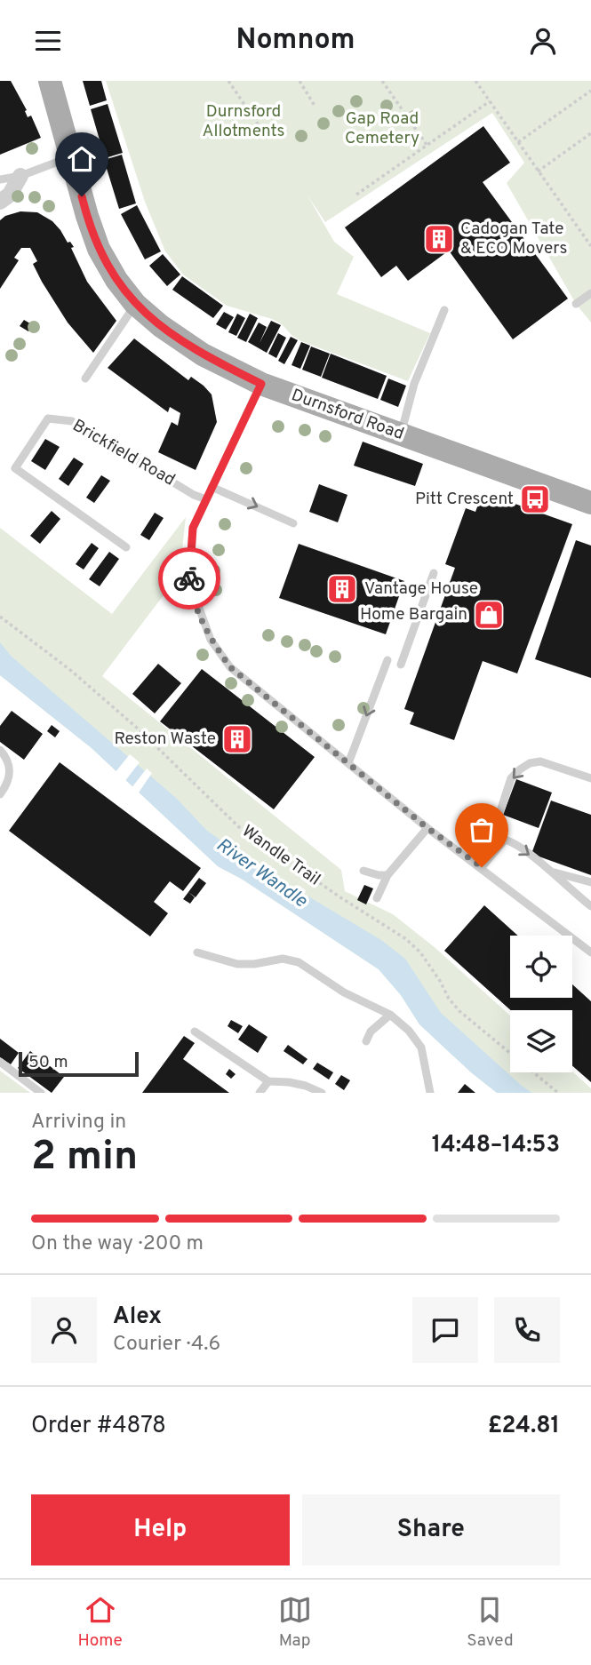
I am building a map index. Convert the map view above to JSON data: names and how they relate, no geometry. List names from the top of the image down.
{
  "streets": {
    "main road": ["Durnsford Road"],
    "lane": ["Brickfield Road"],
    "path": ["Wandle Trail"]
  },
  "water": ["River Wandle"],
  "parks": ["Durnsford Allotments", "Gap Road Cemetery"],
  "places": {
    "building": ["Cadogan Tate & ECO Movers", "Vantage House", "Reston Waste"],
    "bus stop": ["Pitt Crescent"],
    "shop": ["Home Bargain"]
  },
  "scale_bar": "50 m",
  "page": {
    "header": "Nomnom",
    "scale": "50 m",
    "heading": ["2 min", "Arriving in", "14:48–14:53"],
    "panel": [
      "Alex",
      "Courier · 4.6",
      "Order #4878",
      "£24.81"
    ],
    "bar": "On the way · 200 m",
    "buttons": ["Help", "Share"],
    "tabs": ["Home", "Map", "Saved"]
  }
}
